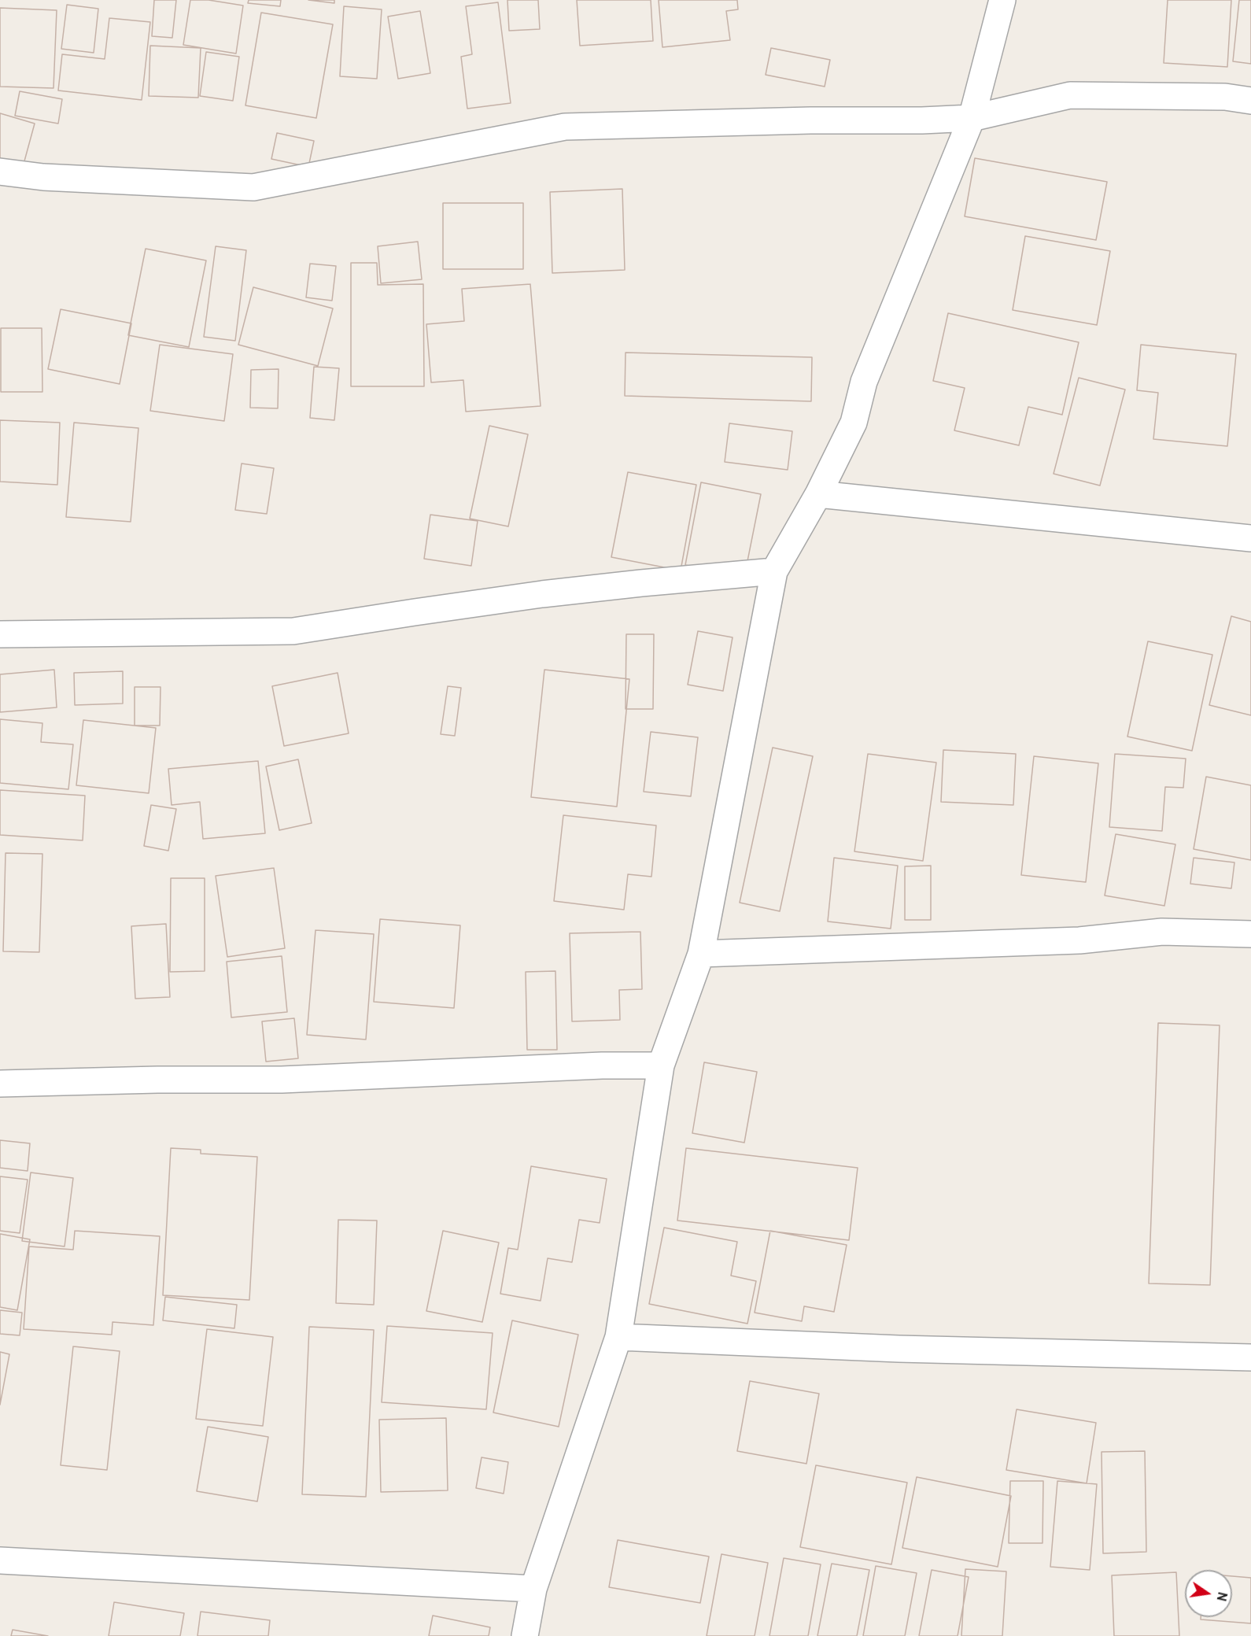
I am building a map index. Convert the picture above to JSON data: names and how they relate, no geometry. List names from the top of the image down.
{
  "north": "right"
}
